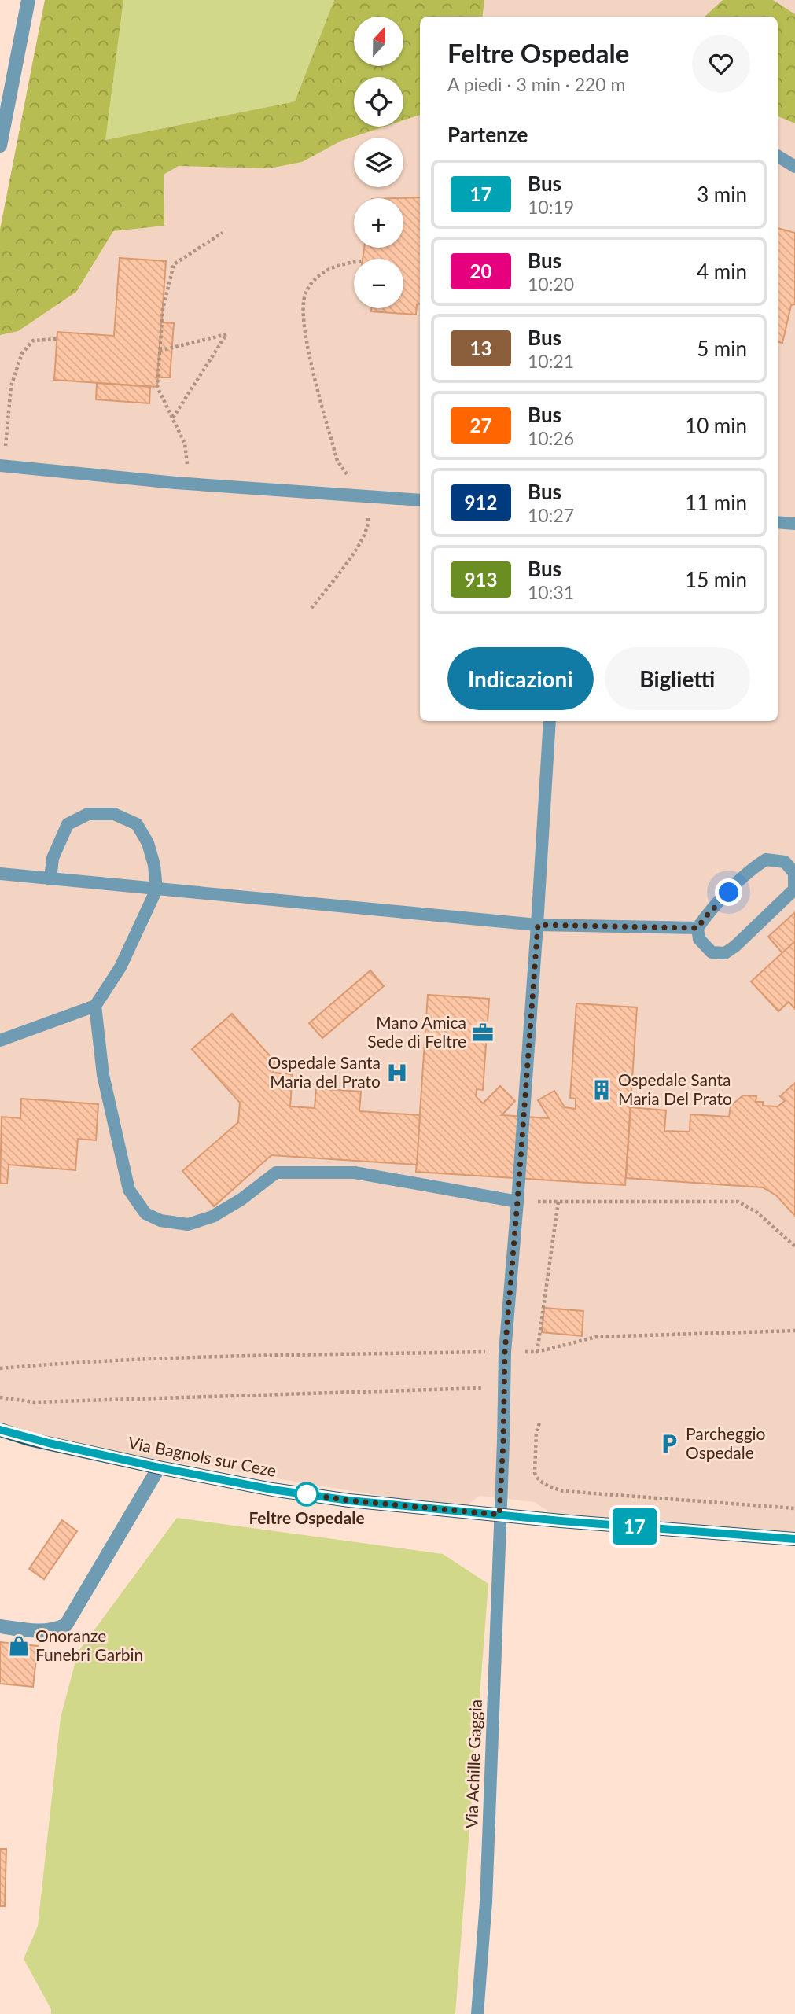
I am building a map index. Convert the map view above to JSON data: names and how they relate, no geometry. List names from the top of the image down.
{
  "streets": {
    "main road": ["Via Bagnols sur Ceze"],
    "lane": ["Via Achille Gaggia"]
  },
  "crossings": [
    ["Via Bagnols sur Ceze", "Via Achille Gaggia"]
  ],
  "places": {
    "office": ["Mano Amica Sede di Feltre"],
    "hospital": ["Ospedale Santa Maria del Prato"],
    "building": ["Ospedale Santa Maria Del Prato"],
    "parking": ["Parcheggio Ospedale"],
    "other": ["Feltre Ospedale"],
    "shop": ["Onoranze Funebri Garbin"]
  },
  "lines": ["bus line 17"],
  "north": "top",
  "page": {
    "on_map": "17",
    "map_buttons": ["+", "−"],
    "heading": [
      ["Feltre Ospedale", "A piedi · 3 min · 220 m"],
      "Partenze"
    ],
    "list": [
      {
        "mark": "17",
        "name": "Bus",
        "note": "10:19",
        "value": "3 min"
      },
      {
        "mark": "20",
        "name": "Bus",
        "note": "10:20",
        "value": "4 min"
      },
      {
        "mark": "13",
        "name": "Bus",
        "note": "10:21",
        "value": "5 min"
      },
      {
        "mark": "27",
        "name": "Bus",
        "note": "10:26",
        "value": "10 min"
      },
      {
        "mark": "912",
        "name": "Bus",
        "note": "10:27",
        "value": "11 min"
      },
      {
        "mark": "913",
        "name": "Bus",
        "note": "10:31",
        "value": "15 min"
      }
    ],
    "buttons": ["Indicazioni", "Biglietti"]
  }
}
